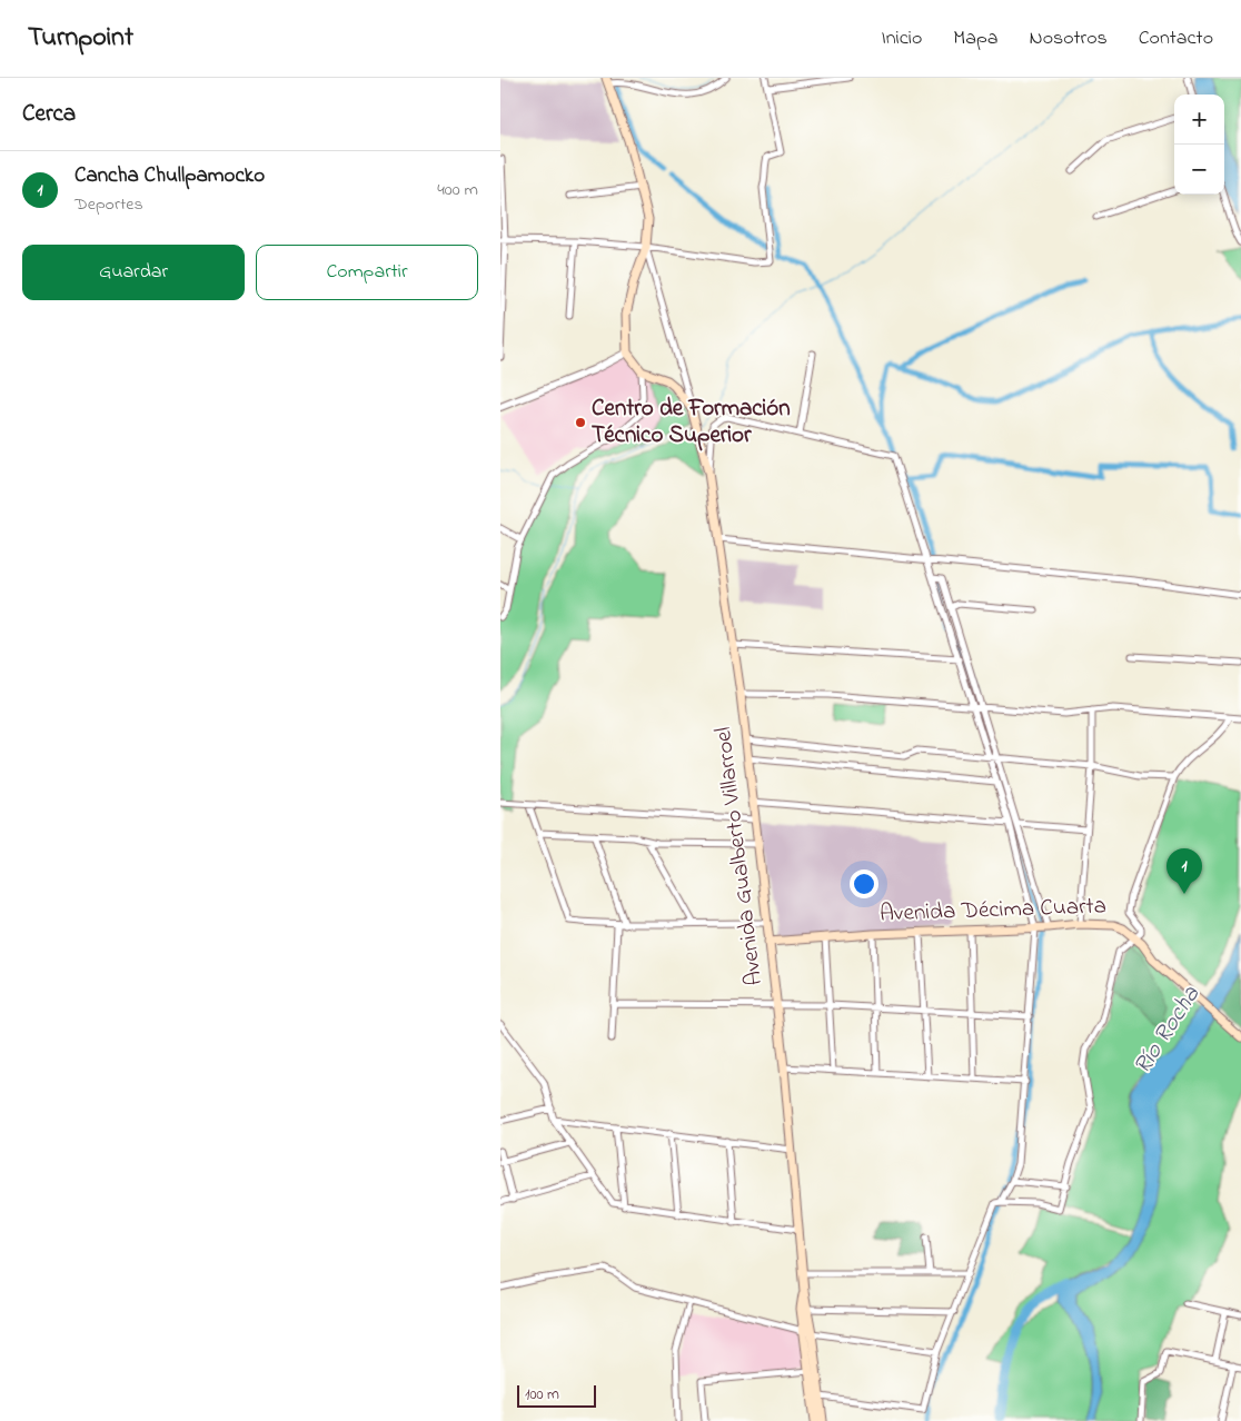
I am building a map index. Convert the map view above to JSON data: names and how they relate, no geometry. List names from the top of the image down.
{
  "streets": {
    "main road": ["Avenida Gualberto Villarroel", "Avenida Décima Cuarta"]
  },
  "crossings": [
    ["Avenida Gualberto Villarroel", "Avenida Décima Cuarta"]
  ],
  "water": ["Río Rocha"],
  "places": ["Centro de Formación Técnico Superior"],
  "scale_bar": "100 m",
  "page": {
    "header": "Turnpoint",
    "nav": [
      "Inicio",
      "Mapa",
      "Nosotros",
      "Contacto"
    ],
    "heading": "Cerca",
    "map_buttons": ["+", "−"],
    "list": [
      {
        "mark": "1",
        "name": "Cancha Chullpamocko",
        "note": "Deportes",
        "value": "400 m"
      }
    ],
    "buttons": ["Guardar", "Compartir"],
    "pins": "1",
    "scale": "100 m"
  }
}
